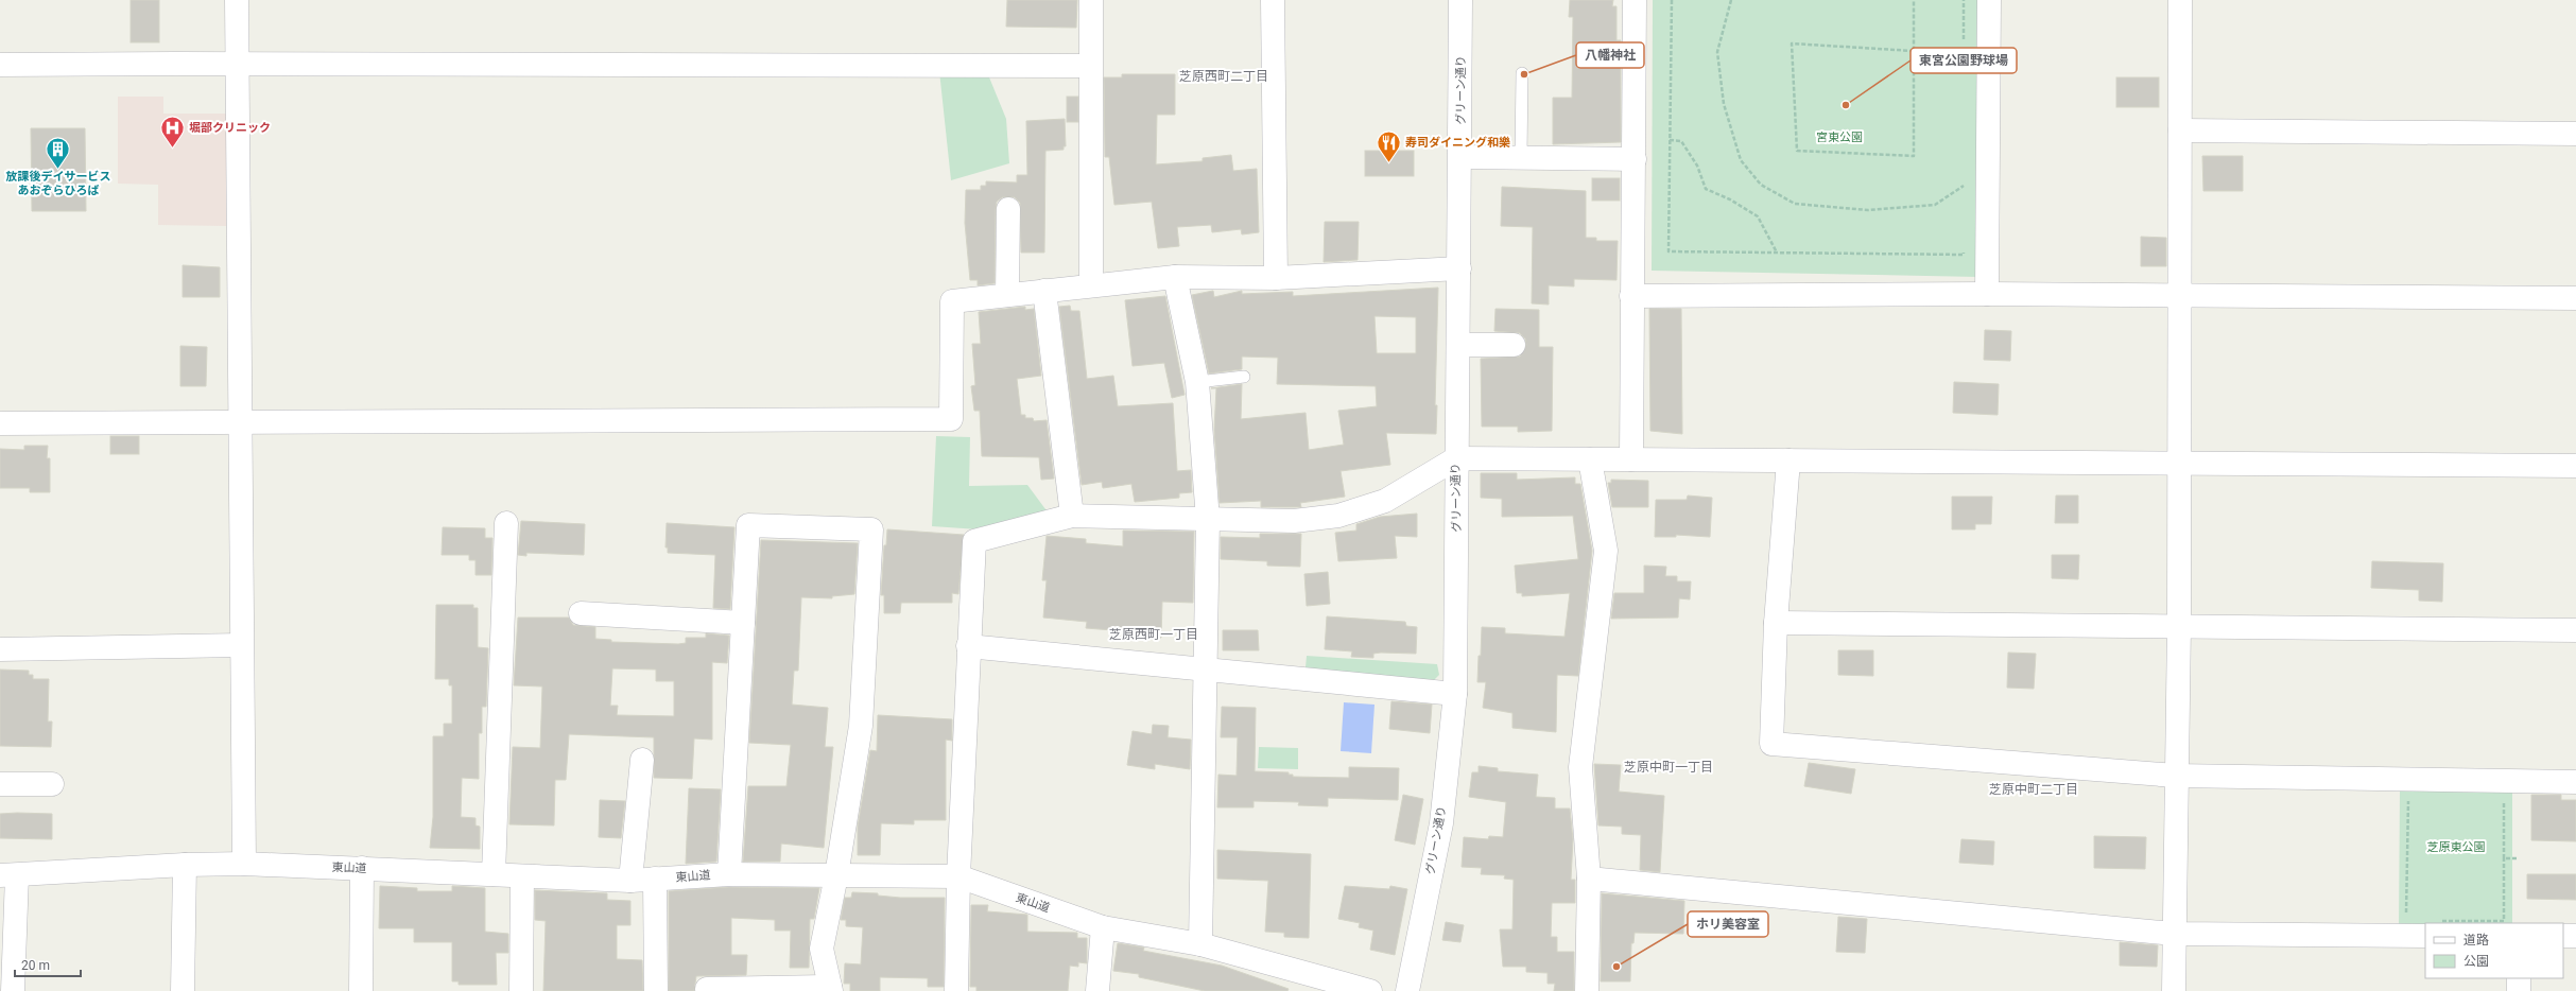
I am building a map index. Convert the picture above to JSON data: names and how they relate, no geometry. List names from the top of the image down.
{
  "streets": {
    "street": ["グリーン通り", "東山道"]
  },
  "districts": [
    "芝原西町二丁目",
    "芝原西町一丁目",
    "芝原中町一丁目",
    "芝原中町二丁目"
  ],
  "parks": ["宮東公園", "芝原東公園"],
  "places": {
    "other": ["八幡神社", "東宮公園野球場", "ホリ美容室"],
    "hospital": ["堀部クリニック"],
    "restaurant": ["寿司ダイニング和樂"],
    "building": ["放課後デイサービス あおぞらひろば"]
  },
  "legend": ["道路", "公園"],
  "scale_bar": "20 m"
}
